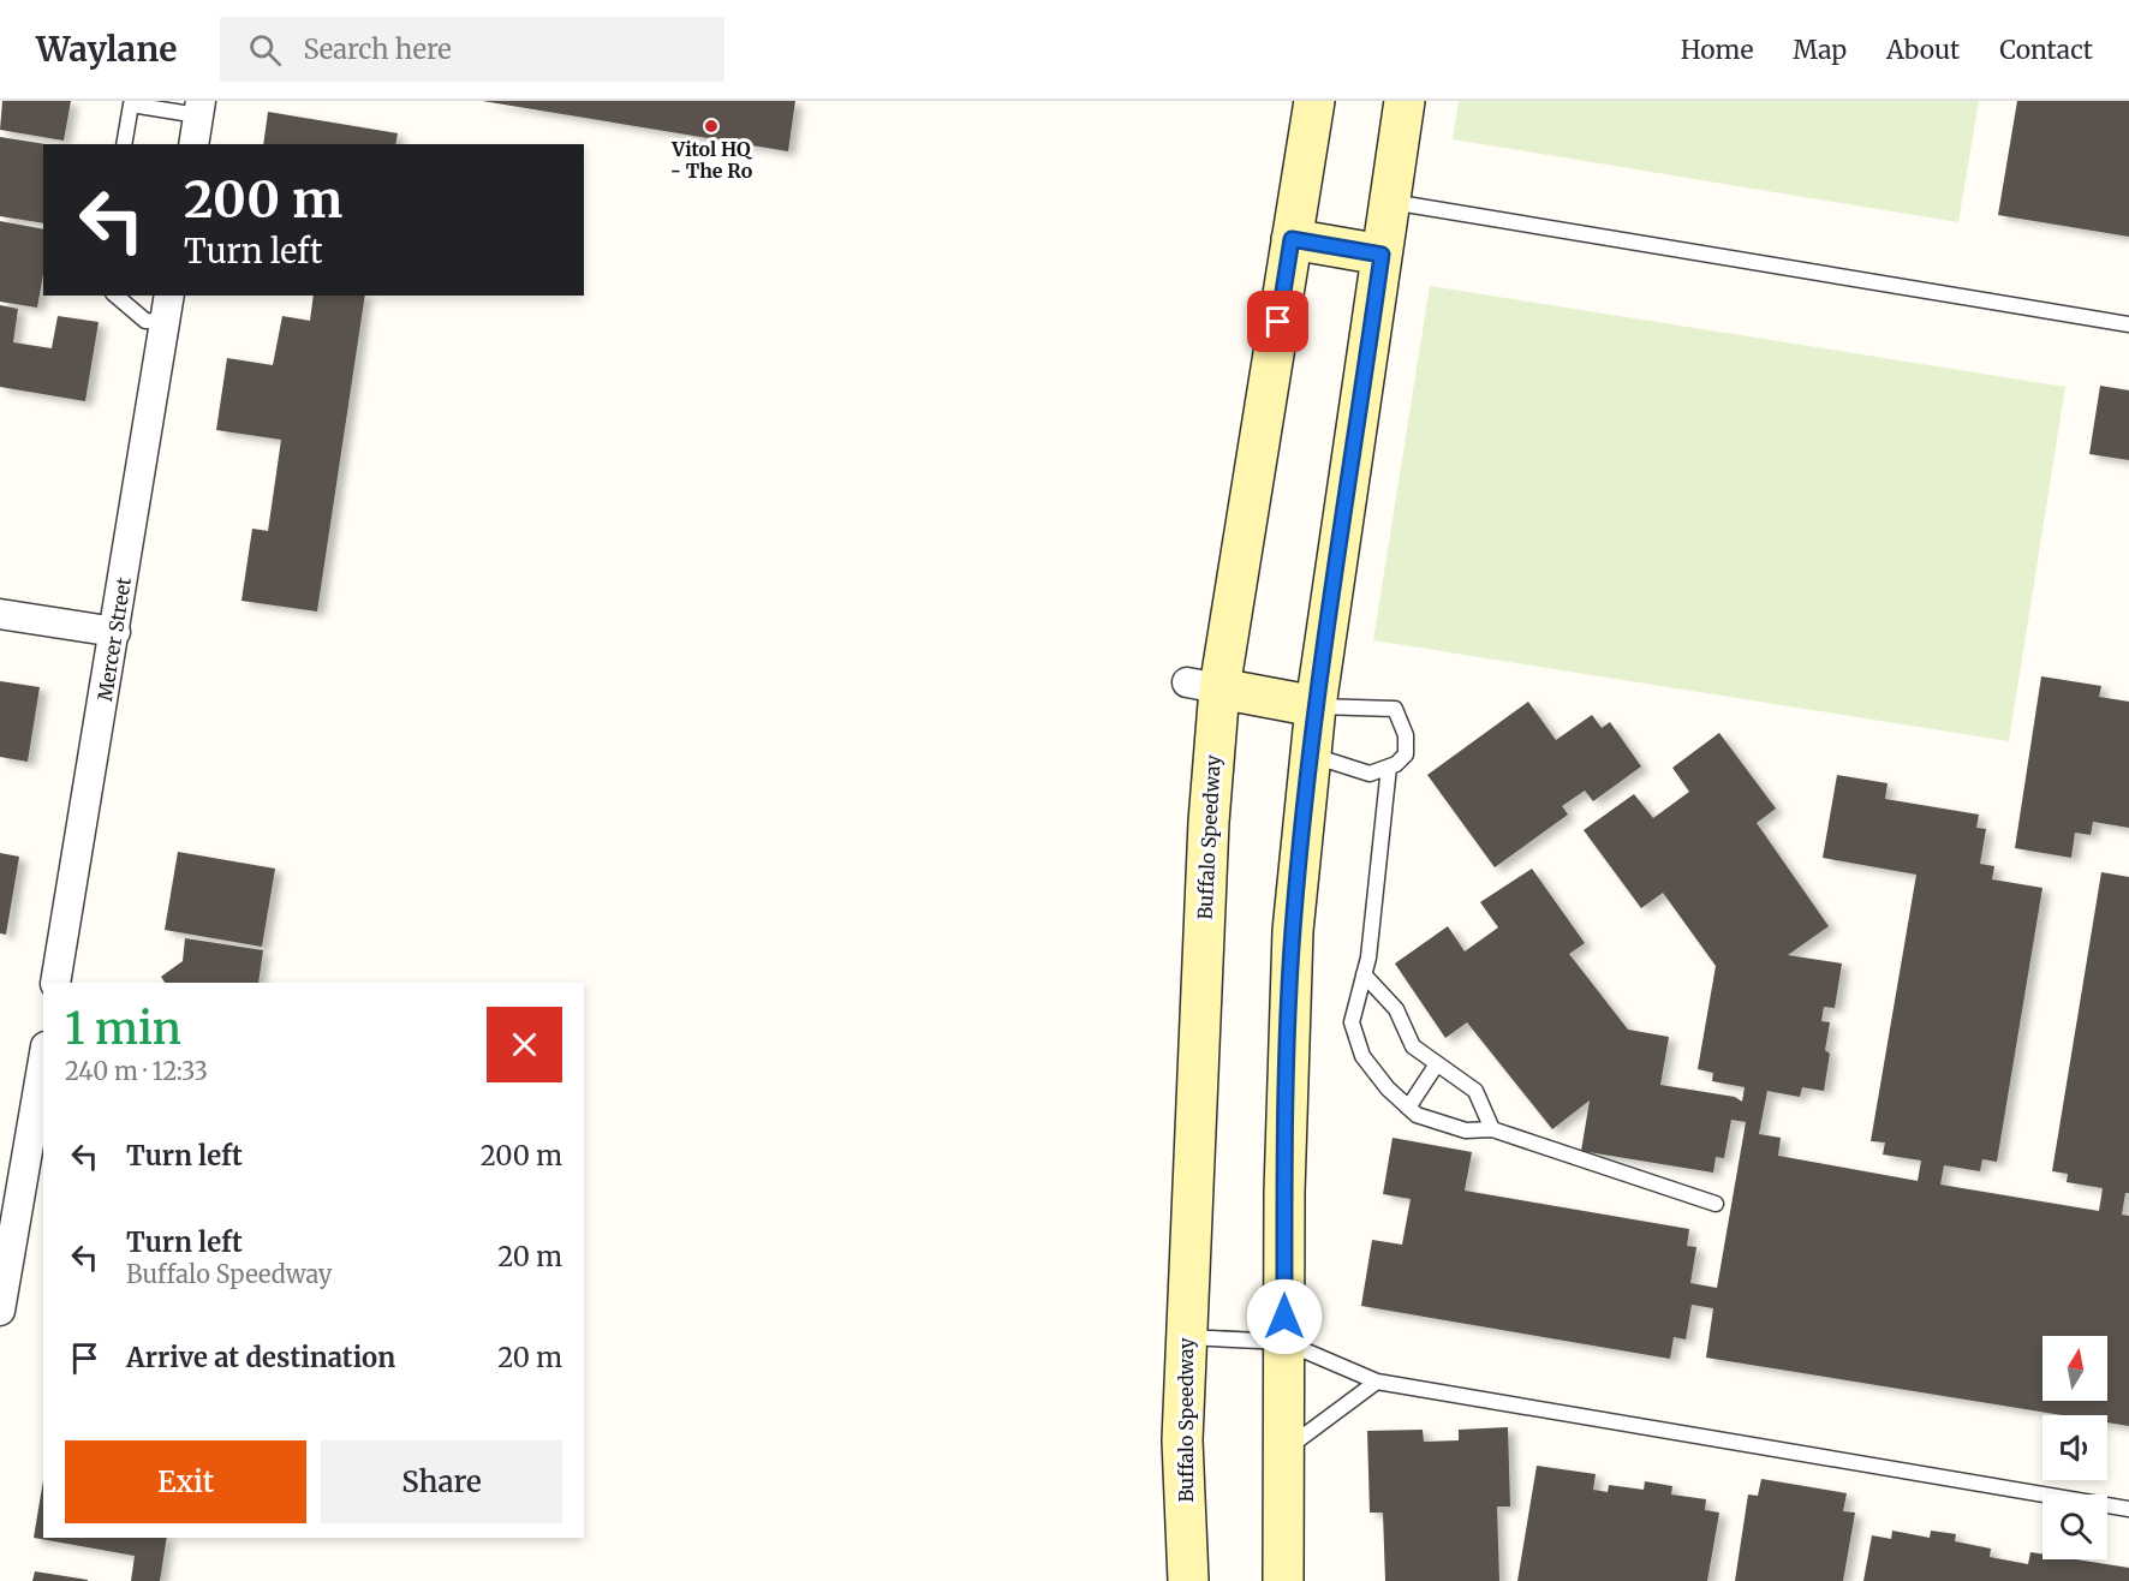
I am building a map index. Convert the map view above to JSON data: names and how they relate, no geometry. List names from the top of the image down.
{
  "streets": {
    "main road": ["Buffalo Speedway"],
    "street": ["Mercer Street"]
  },
  "places": ["Vitol HQ - The Ro"],
  "north": "top",
  "page": {
    "header": "Waylane",
    "search": "Search here",
    "nav": [
      "Home",
      "Map",
      "About",
      "Contact"
    ],
    "turn": ["200 m", "Turn left"],
    "heading": ["1 min", "240 m · 12:33"],
    "list": [
      {
        "name": "Turn left",
        "value": "200 m"
      },
      {
        "name": "Turn left",
        "note": "Buffalo Speedway",
        "value": "20 m"
      },
      {
        "name": "Arrive at destination",
        "value": "20 m"
      }
    ],
    "buttons": ["Exit", "Share"]
  }
}
